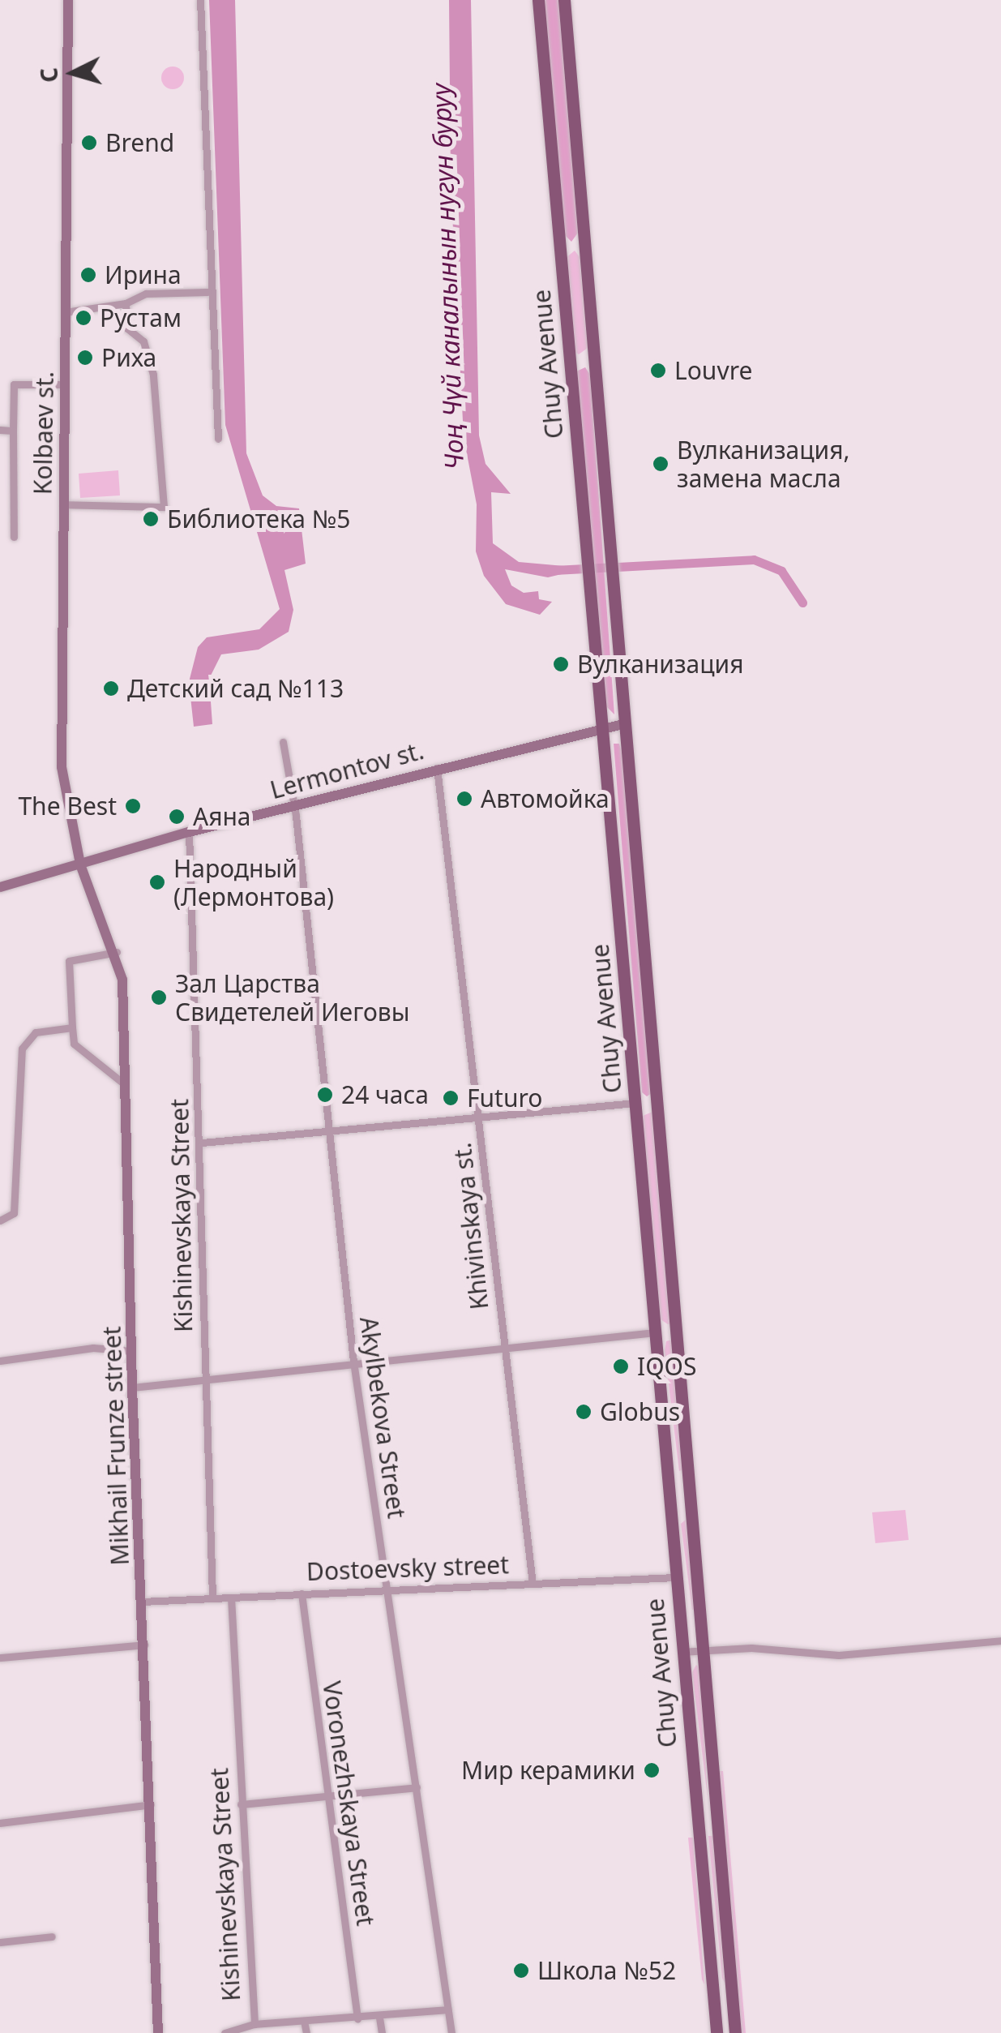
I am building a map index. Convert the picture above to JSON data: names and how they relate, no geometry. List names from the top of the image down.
{
  "streets": {
    "main road": [
      "Chuy Avenue",
      "Kolbaev st.",
      "Lermontov st.",
      "Mikhail Frunze street"
    ],
    "street": [
      "Kishinevskaya Street",
      "Khivinskaya st.",
      "Akylbekova Street",
      "Dostoevsky street",
      "Voronezhskaya Street"
    ]
  },
  "crossings": [
    ["Chuy Avenue", "Lermontov st."],
    ["Chuy Avenue", "Dostoevsky street"],
    ["Kolbaev st.", "Lermontov st."],
    ["Kolbaev st.", "Mikhail Frunze street"],
    ["Lermontov st.", "Kishinevskaya Street"],
    ["Lermontov st.", "Khivinskaya st."],
    ["Lermontov st.", "Akylbekova Street"],
    ["Lermontov st.", "Mikhail Frunze street"],
    ["Kishinevskaya Street", "Dostoevsky street"],
    ["Khivinskaya st.", "Dostoevsky street"],
    ["Akylbekova Street", "Dostoevsky street"],
    ["Mikhail Frunze street", "Dostoevsky street"],
    ["Dostoevsky street", "Voronezhskaya Street"]
  ],
  "water": ["Чоң Чүй каналынын нугун буруу"],
  "places": [
    "Brend",
    "Ирина",
    "Рустам",
    "Риха",
    "Louvre",
    "Вулканизация, замена масла",
    "Библиотека №5",
    "Вулканизация",
    "Детский сад №113",
    "Автомойка",
    "The Best",
    "Аяна",
    "Народный (Лермонтова)",
    "Зал Царства Свидетелей Иеговы",
    "24 часа",
    "Futuro",
    "IQOS",
    "Globus",
    "Мир керамики",
    "Школа №52"
  ],
  "north": "left"
}
